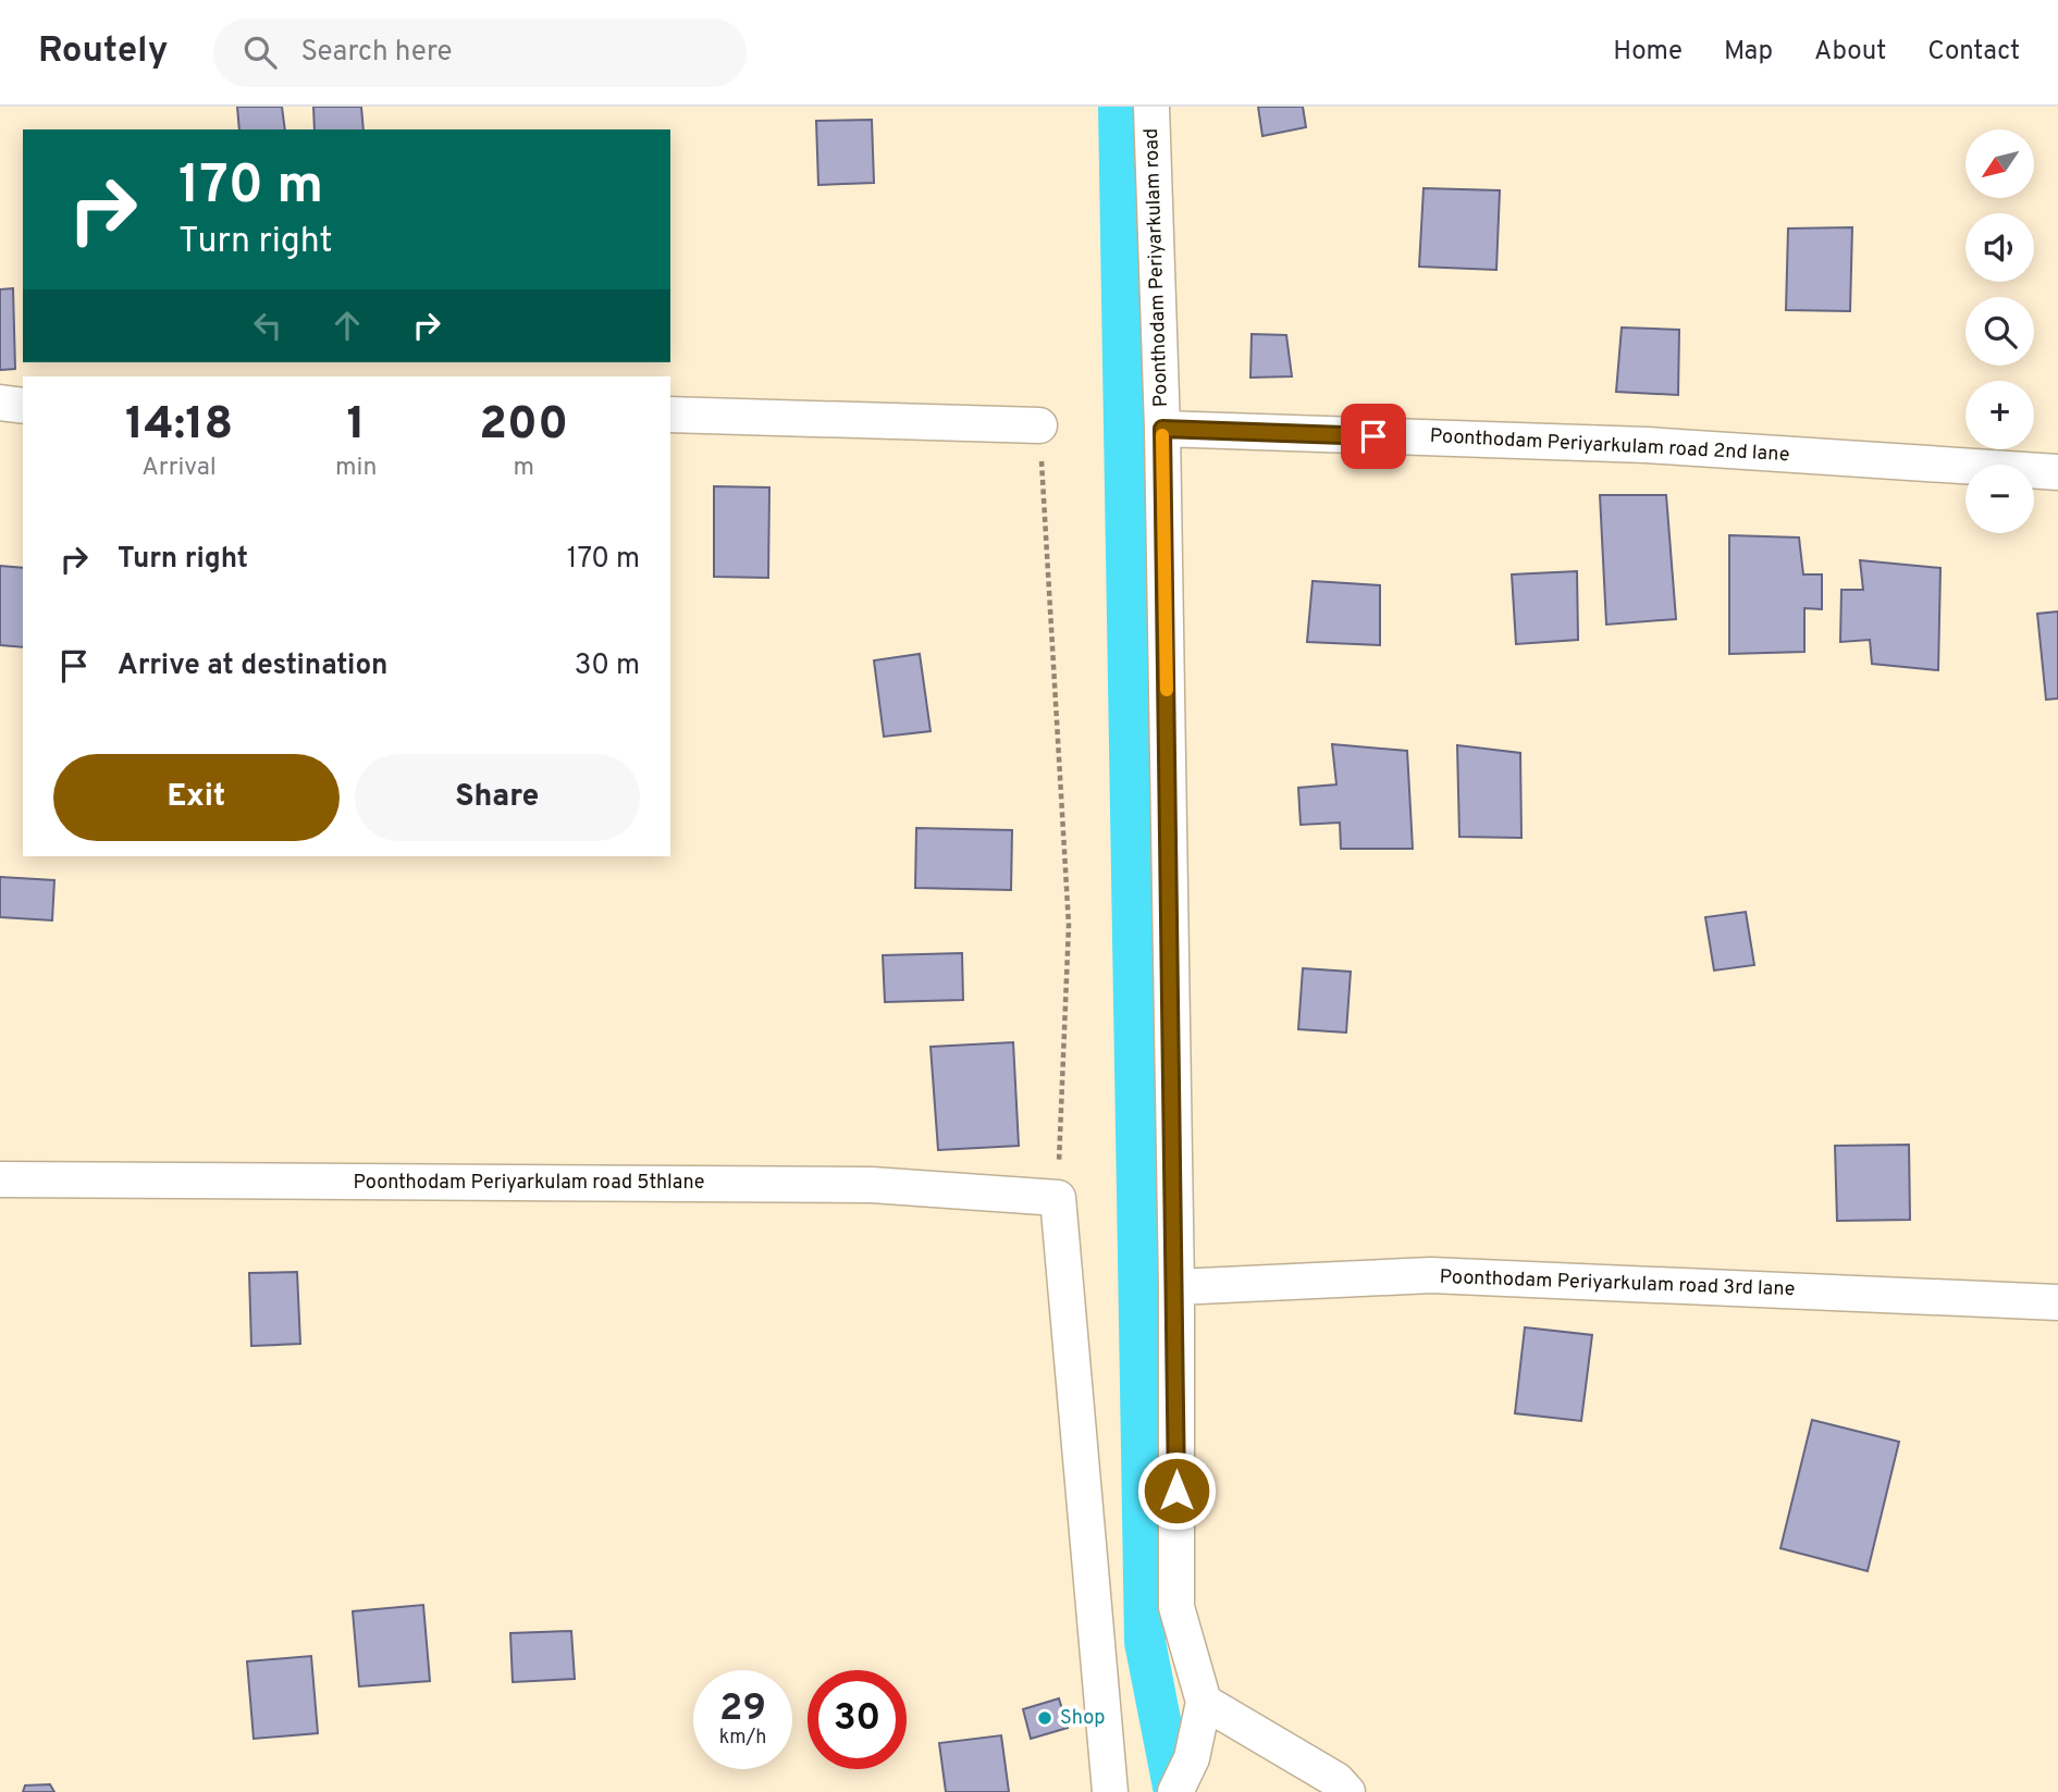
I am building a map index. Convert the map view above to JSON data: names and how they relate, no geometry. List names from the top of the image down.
{
  "streets": {
    "street": [
      "Poonthodam Periyarkulam road",
      "Poonthodam Periyarkulam road 2nd lane",
      "Poonthodam Periyarkulam road 5thlane",
      "Poonthodam Periyarkulam road 3rd lane"
    ]
  },
  "crossings": [
    ["Poonthodam Periyarkulam road", "Poonthodam Periyarkulam road 2nd lane"],
    ["Poonthodam Periyarkulam road", "Poonthodam Periyarkulam road 3rd lane"]
  ],
  "places": ["Shop"],
  "north": "bottom left",
  "page": {
    "header": "Routely",
    "search": "Search here",
    "nav": [
      "Home",
      "Map",
      "About",
      "Contact"
    ],
    "map_buttons": ["+", "−"],
    "turn": ["170 m", "Turn right"],
    "eta": [
      "14:18",
      "Arrival",
      "1",
      "min",
      "200",
      "m"
    ],
    "list": [
      {
        "name": "Turn right",
        "value": "170 m"
      },
      {
        "name": "Arrive at destination",
        "value": "30 m"
      }
    ],
    "buttons": ["Exit", "Share"],
    "speed": "29 km/h",
    "limit": "30"
  }
}
